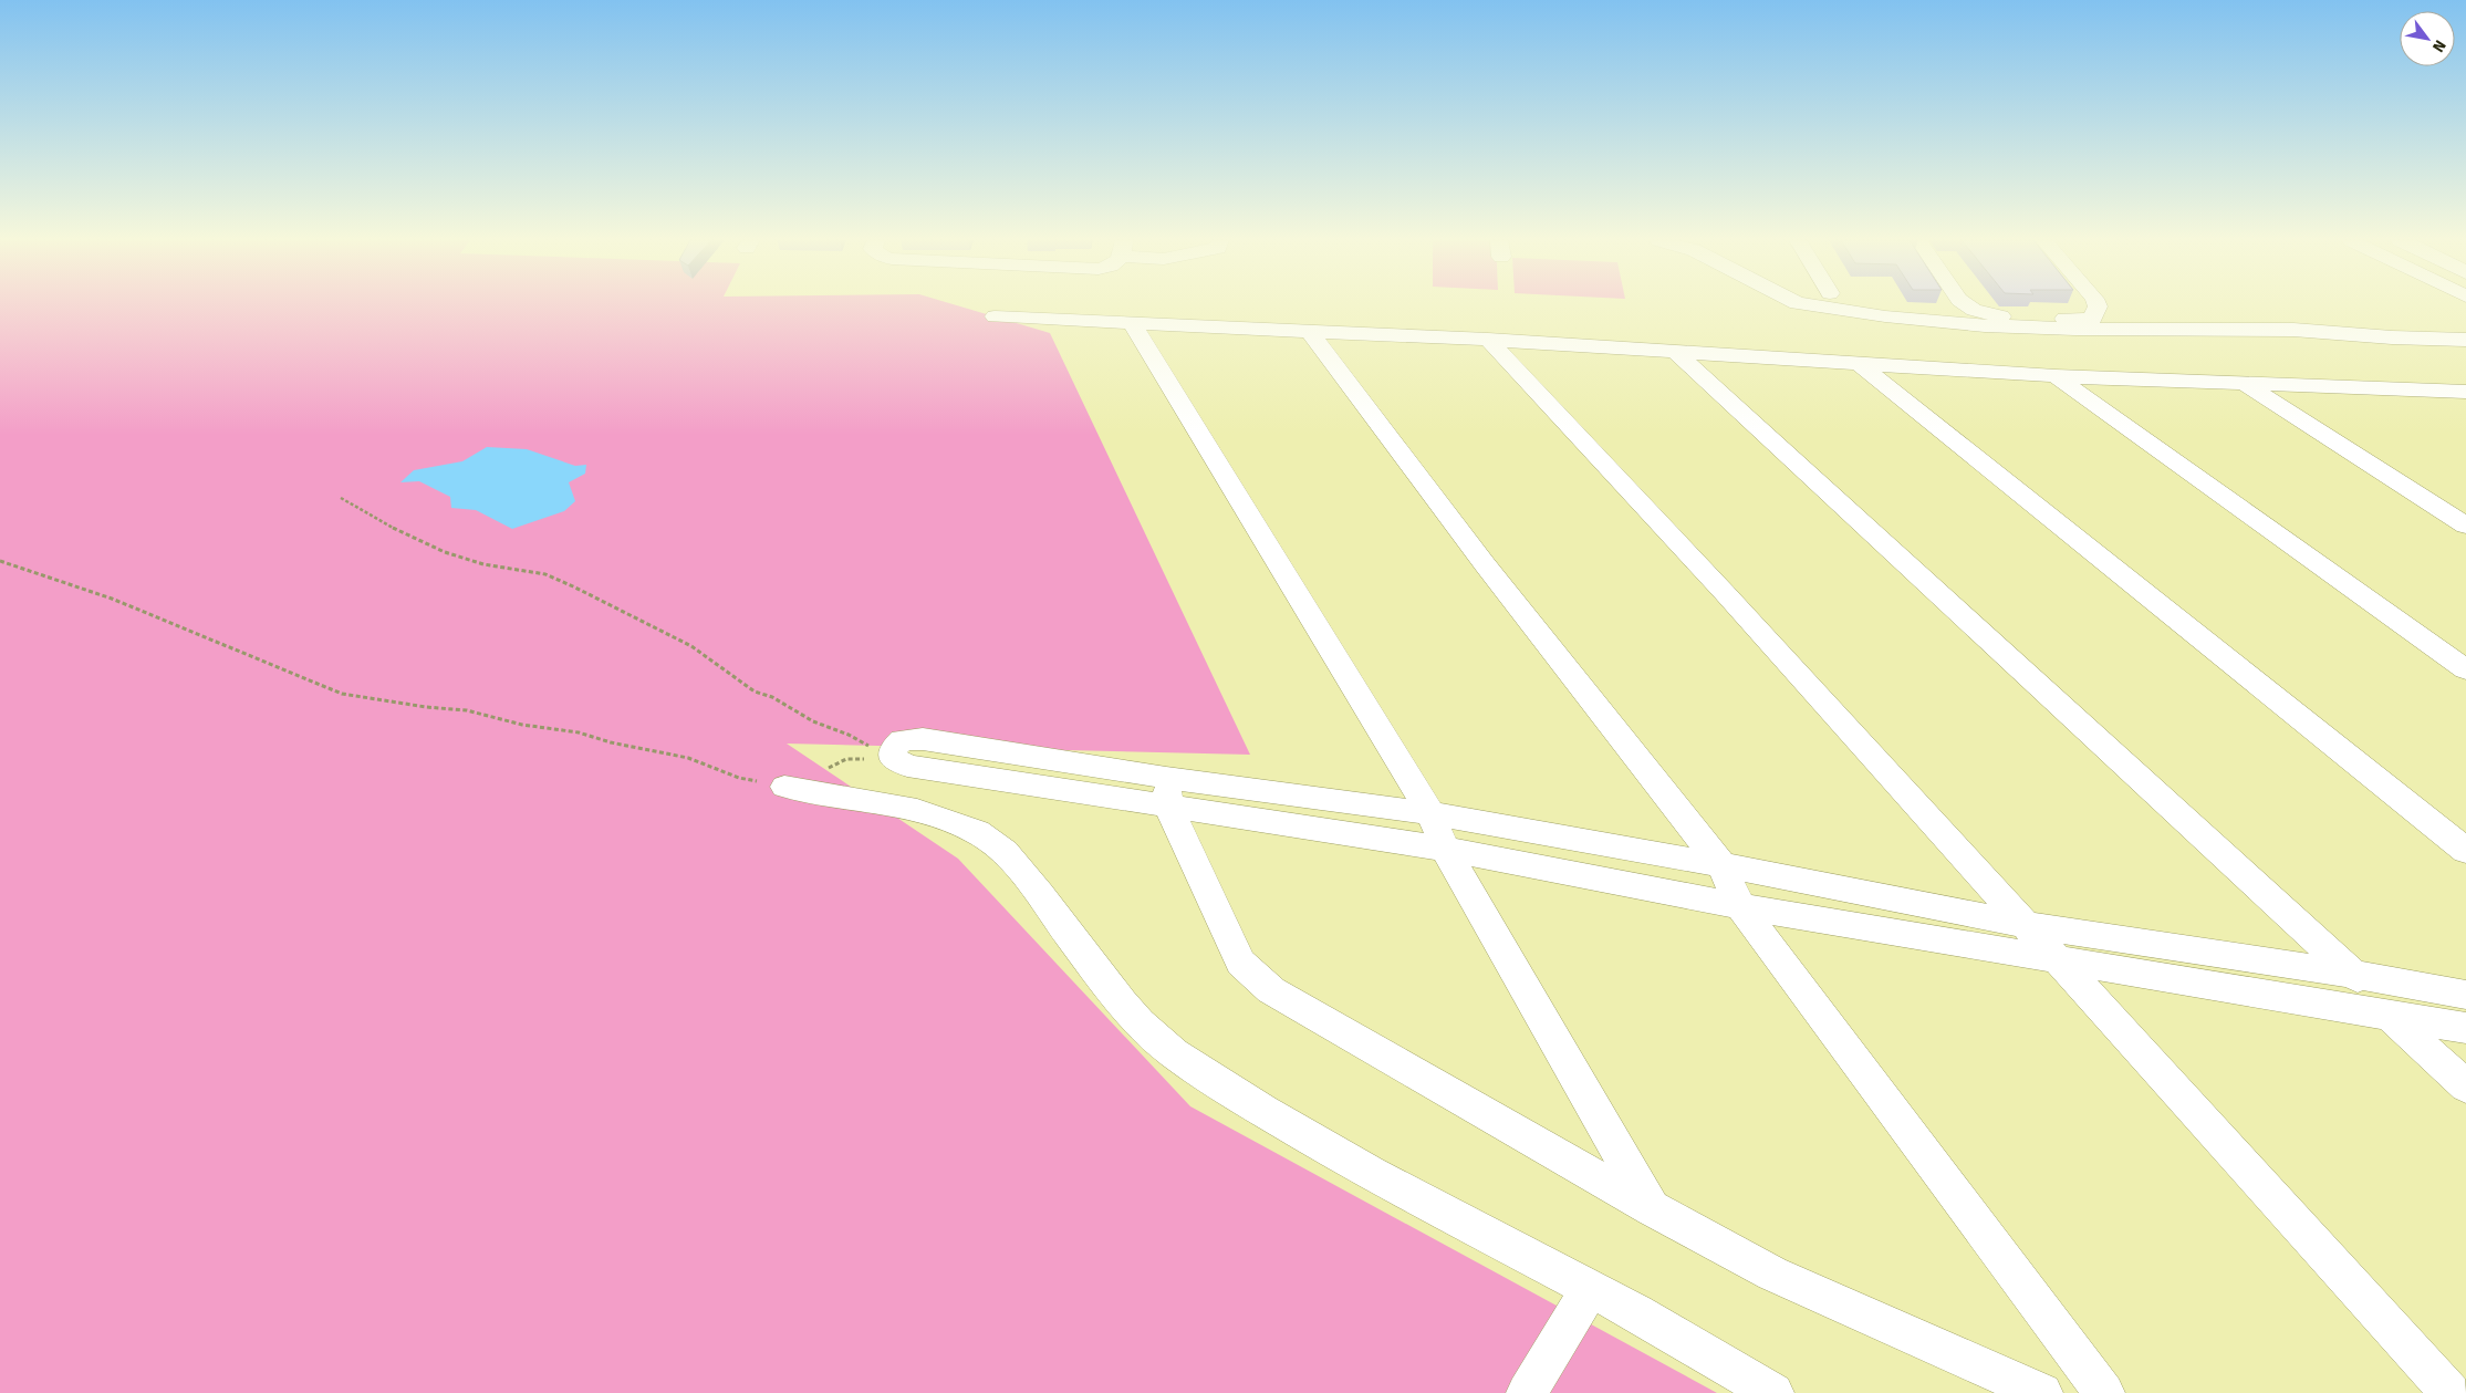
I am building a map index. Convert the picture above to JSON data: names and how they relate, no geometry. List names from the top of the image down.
{
  "north": "bottom right"
}
